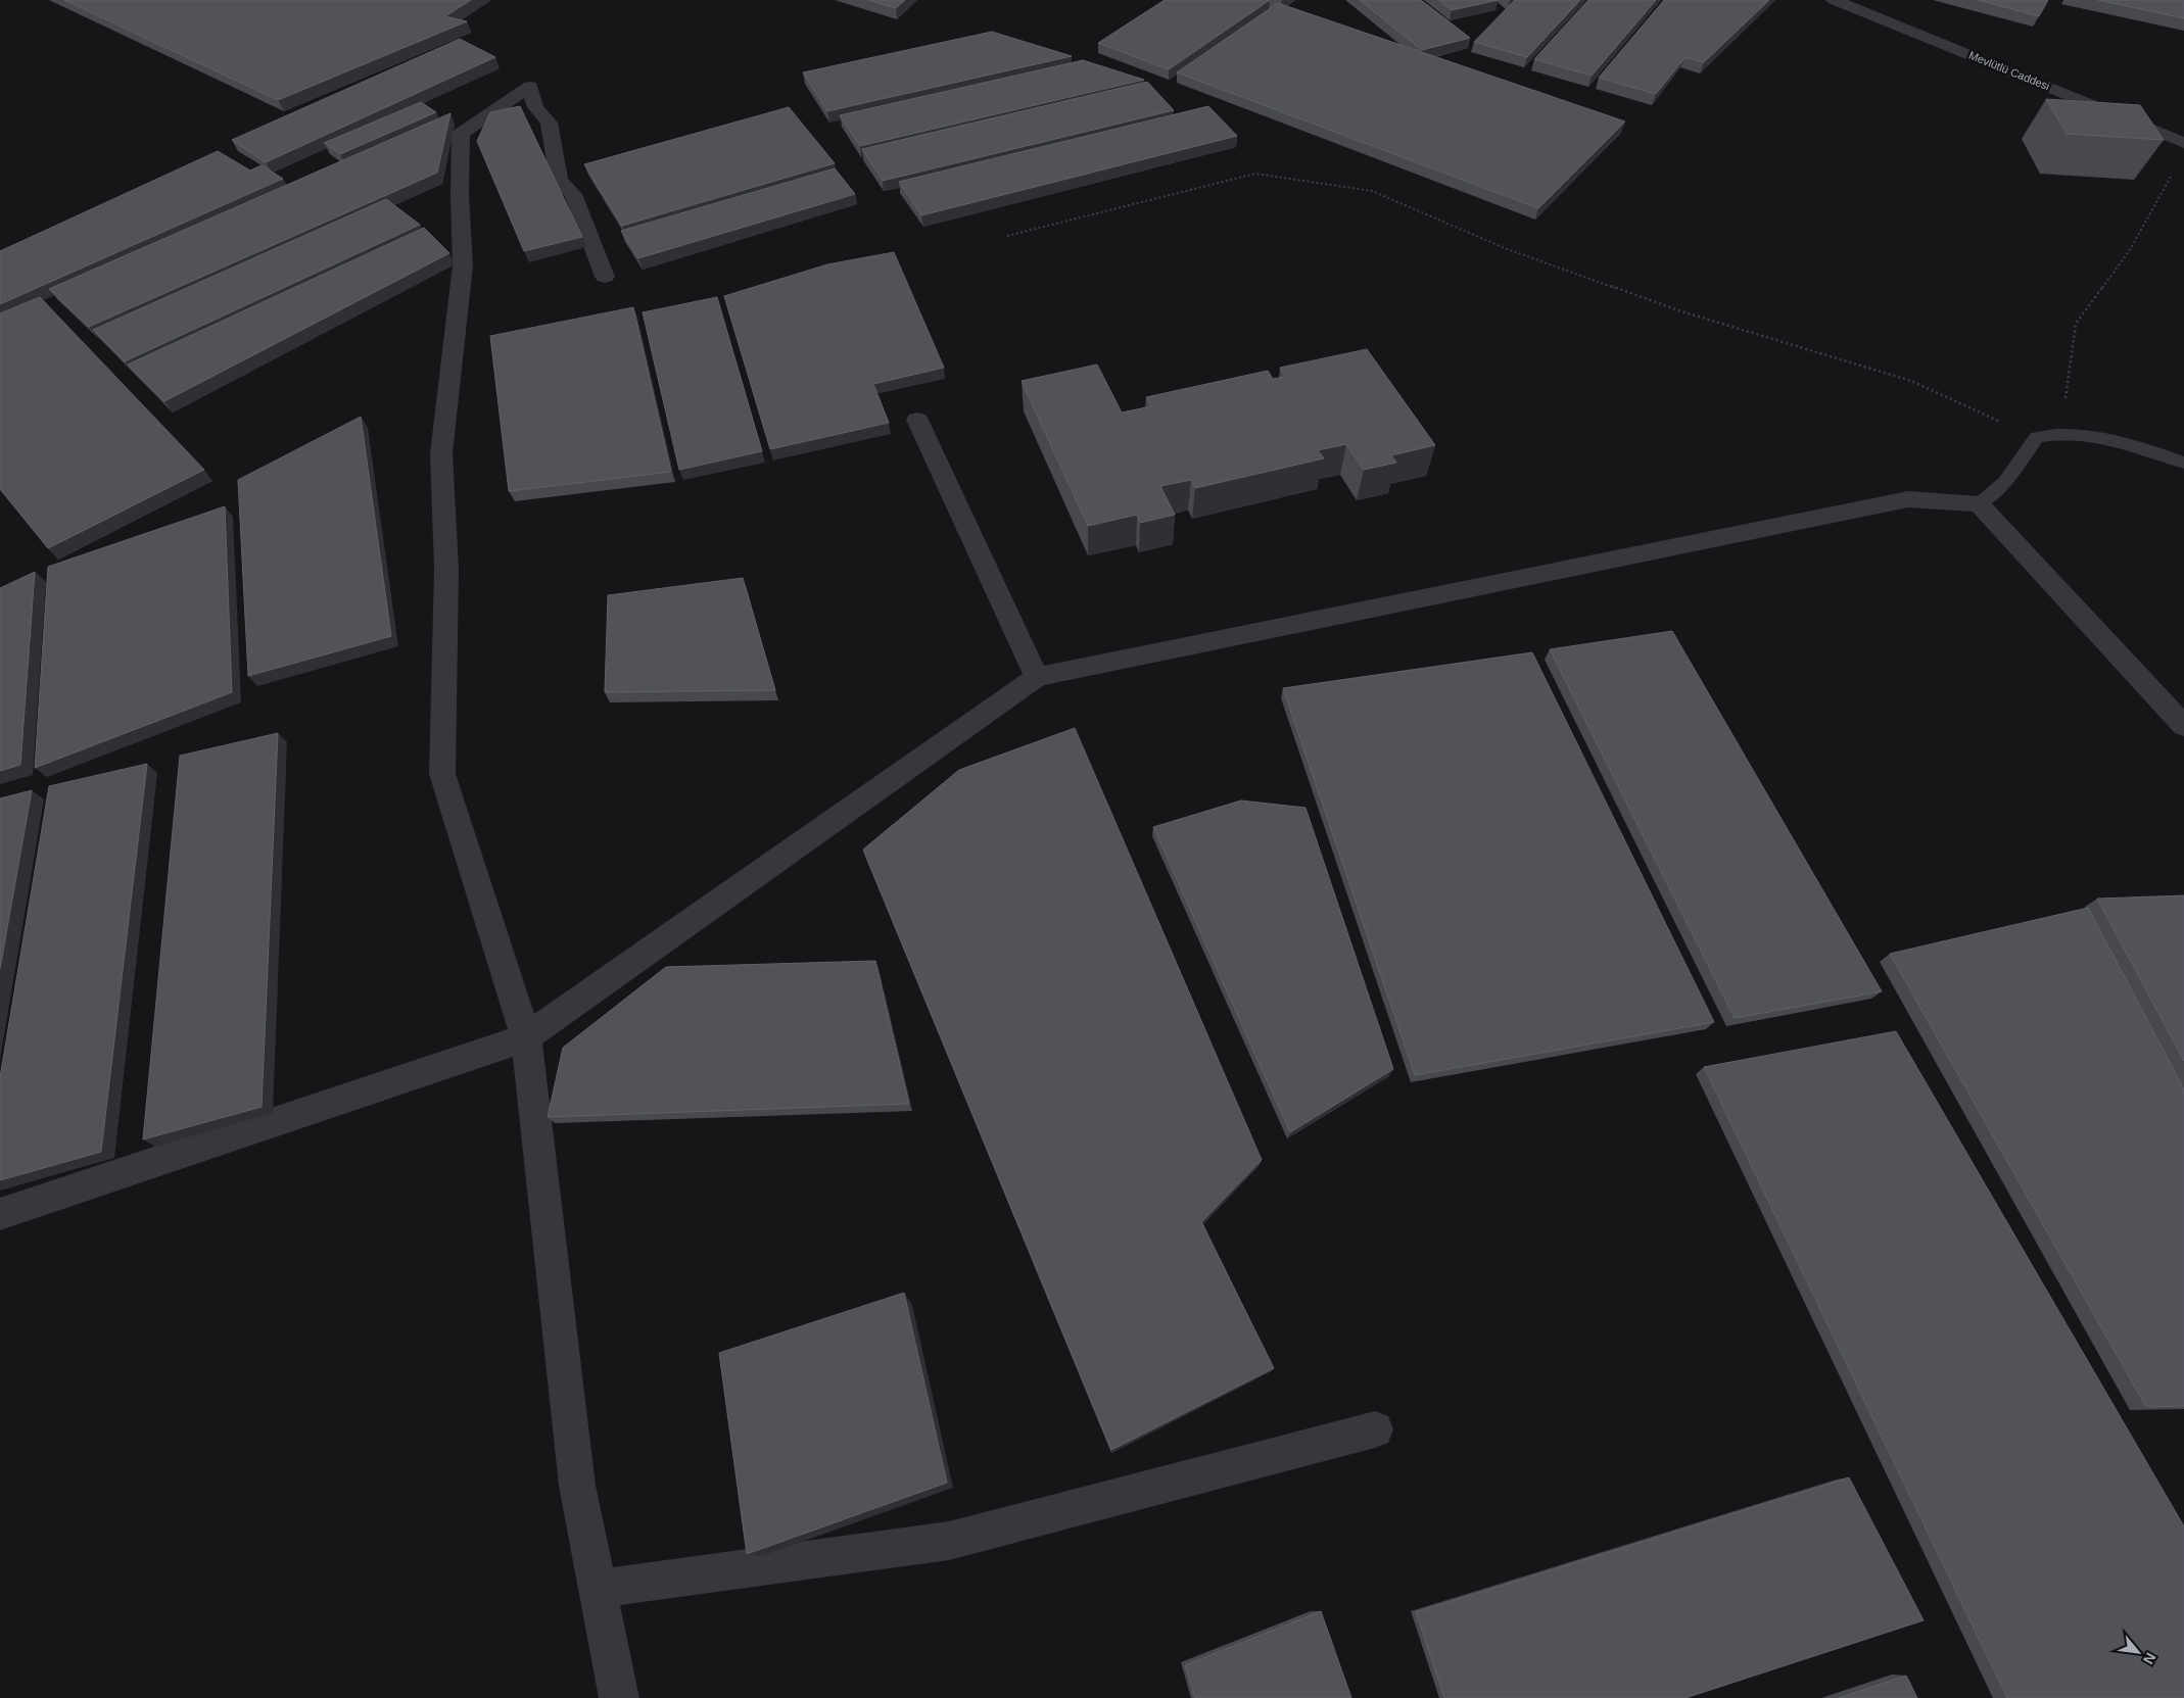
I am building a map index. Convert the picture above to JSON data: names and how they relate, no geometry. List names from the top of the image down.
{
  "streets": {
    "street": ["Mevlütlü Caddesi"]
  },
  "north": "bottom right"
}
